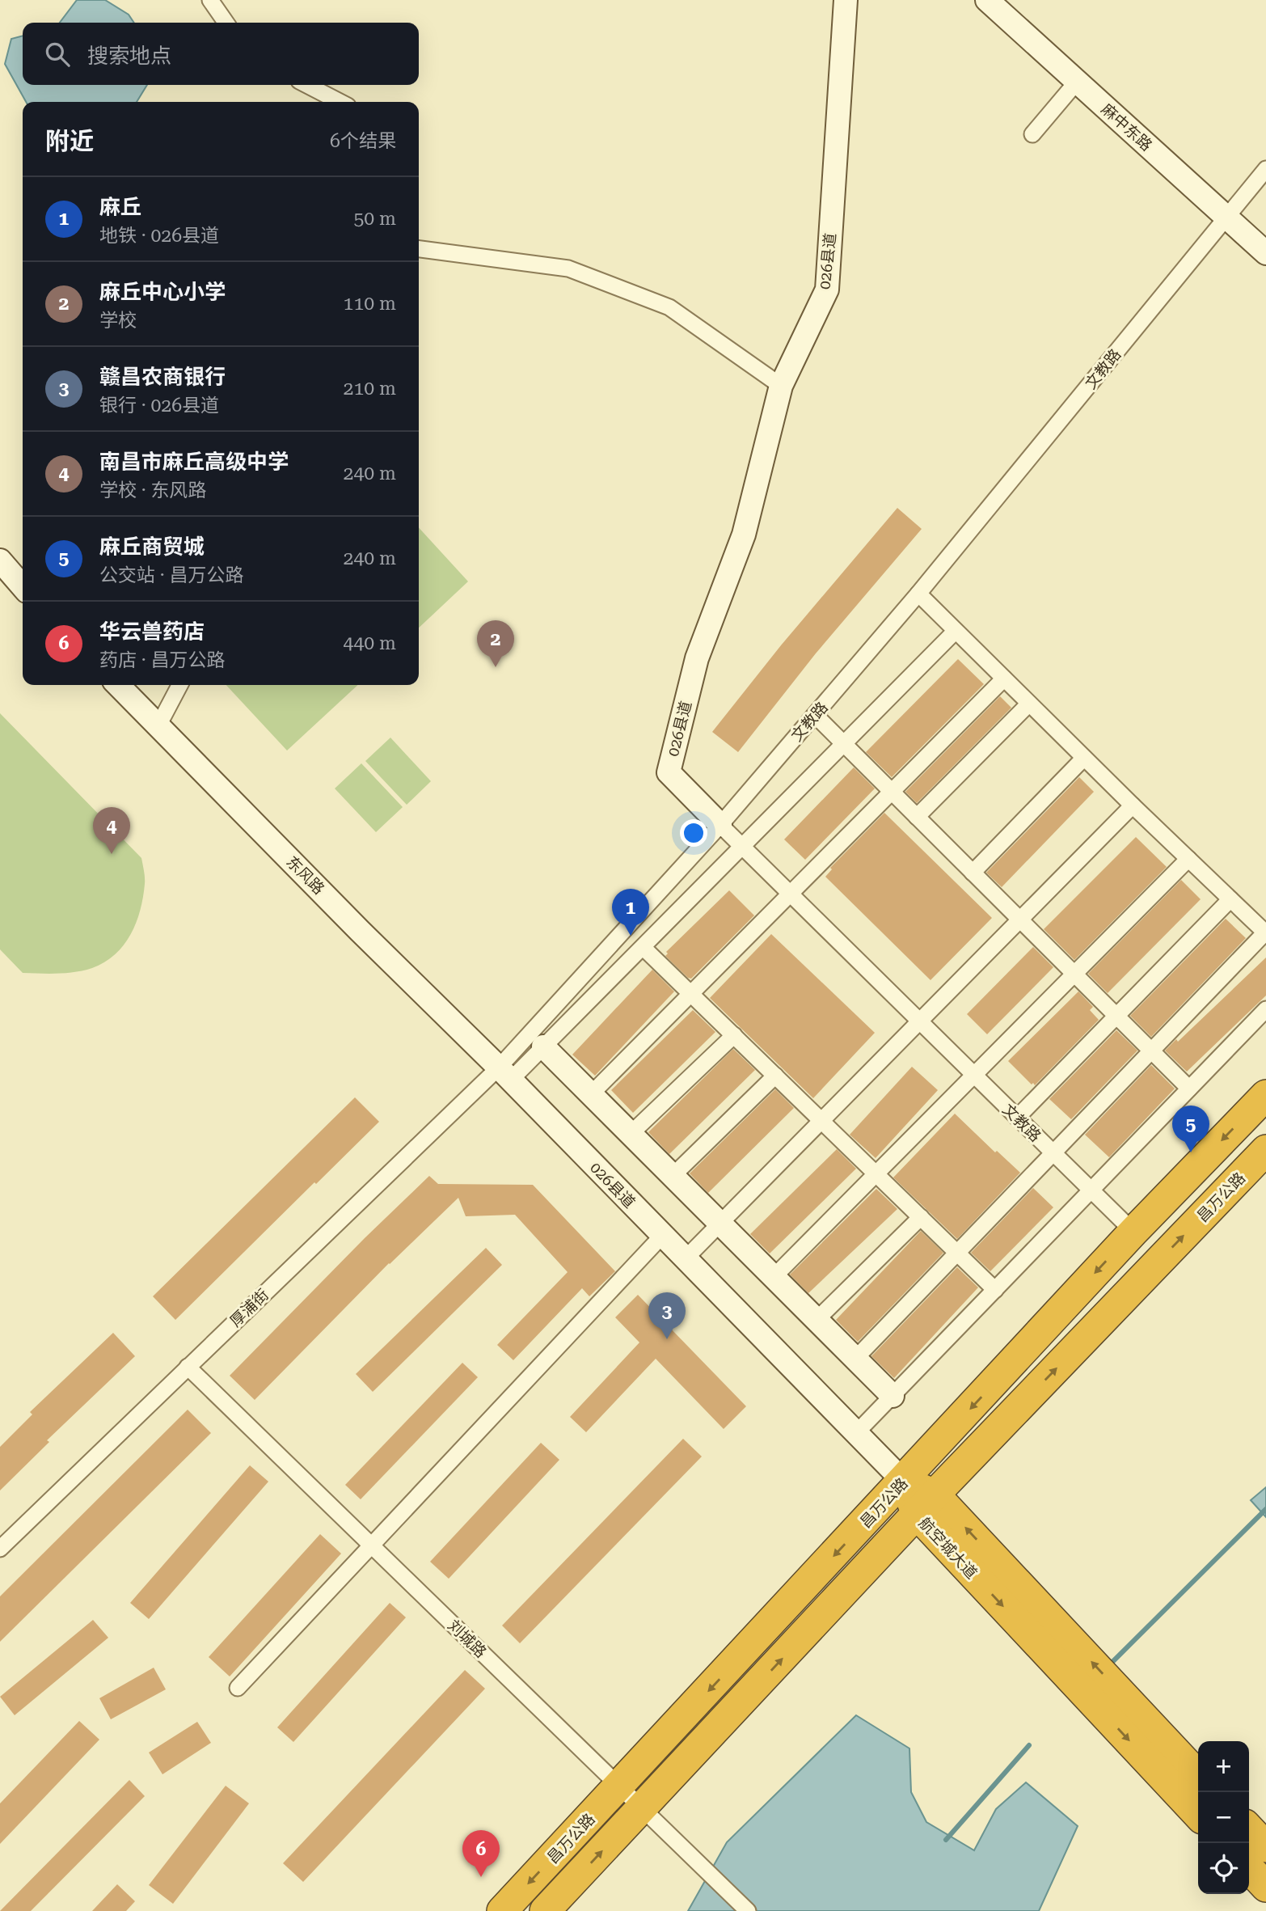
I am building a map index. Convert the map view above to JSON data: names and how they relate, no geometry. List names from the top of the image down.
{
  "streets": {
    "highway": ["昌万公路", "航空城大道"],
    "street": [
      "麻中东路",
      "026县道",
      "文教路",
      "东风路",
      "厚浦街",
      "刘城路"
    ]
  },
  "crossings": [
    ["麻中东路", "文教路"],
    ["026县道", "文教路"],
    ["026县道", "东风路"],
    ["026县道", "昌万公路"],
    ["026县道", "厚浦街"],
    ["026县道", "航空城大道"],
    ["文教路", "昌万公路"],
    ["东风路", "厚浦街"],
    ["昌万公路", "航空城大道"],
    ["昌万公路", "刘城路"],
    ["厚浦街", "刘城路"]
  ],
  "page": {
    "search": "搜索地点",
    "heading": ["附近", "6个结果"],
    "list": [
      {
        "mark": "1",
        "name": "麻丘",
        "note": "地铁 · 026县道",
        "value": "50 m"
      },
      {
        "mark": "2",
        "name": "麻丘中心小学",
        "note": "学校",
        "value": "110 m"
      },
      {
        "mark": "3",
        "name": "赣昌农商银行",
        "note": "银行 · 026县道",
        "value": "210 m"
      },
      {
        "mark": "4",
        "name": "南昌市麻丘高级中学",
        "note": "学校 · 东风路",
        "value": "240 m"
      },
      {
        "mark": "5",
        "name": "麻丘商贸城",
        "note": "公交站 · 昌万公路",
        "value": "240 m"
      },
      {
        "mark": "6",
        "name": "华云兽药店",
        "note": "药店 · 昌万公路",
        "value": "440 m"
      }
    ],
    "pins": [
      "2",
      "4",
      "1",
      "5",
      "3",
      "6"
    ],
    "map_buttons": ["+", "−"]
  }
}
